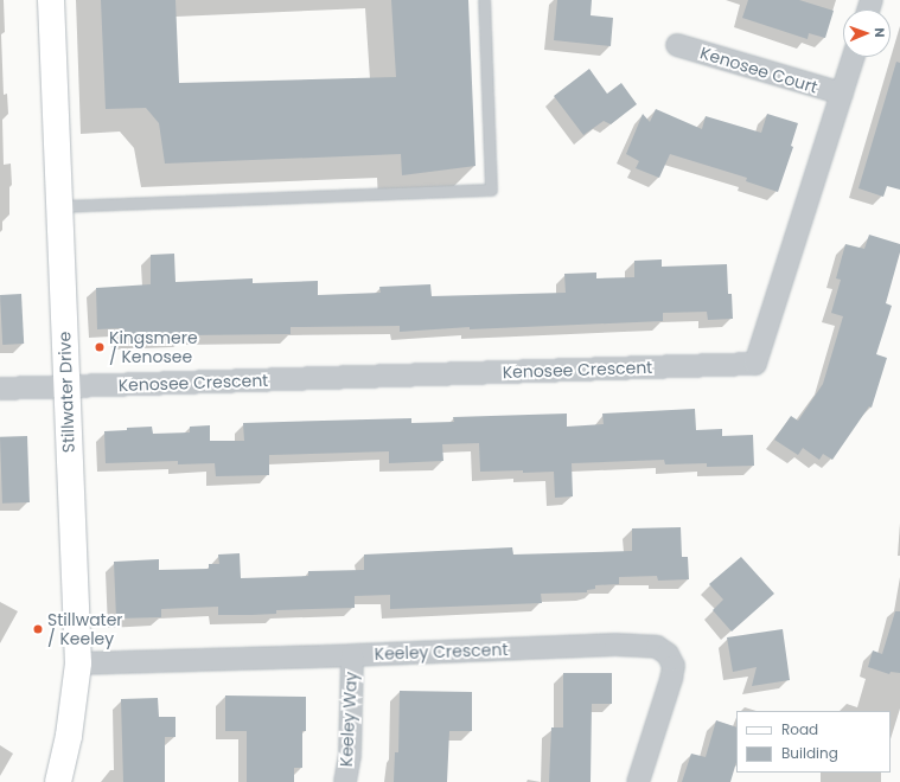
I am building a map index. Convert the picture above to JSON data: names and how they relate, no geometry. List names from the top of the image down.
{
  "streets": {
    "street": [
      "Kenosee Court",
      "Kenosee Crescent",
      "Stillwater Drive",
      "Keeley Crescent",
      "Keeley Way"
    ]
  },
  "crossings": [
    ["Kenosee Court", "Kenosee Crescent"],
    ["Kenosee Crescent", "Stillwater Drive"],
    ["Stillwater Drive", "Keeley Crescent"],
    ["Keeley Crescent", "Keeley Way"]
  ],
  "places": ["Kingsmere / Kenosee", "Stillwater / Keeley"],
  "legend": ["Road", "Building"],
  "north": "right"
}
